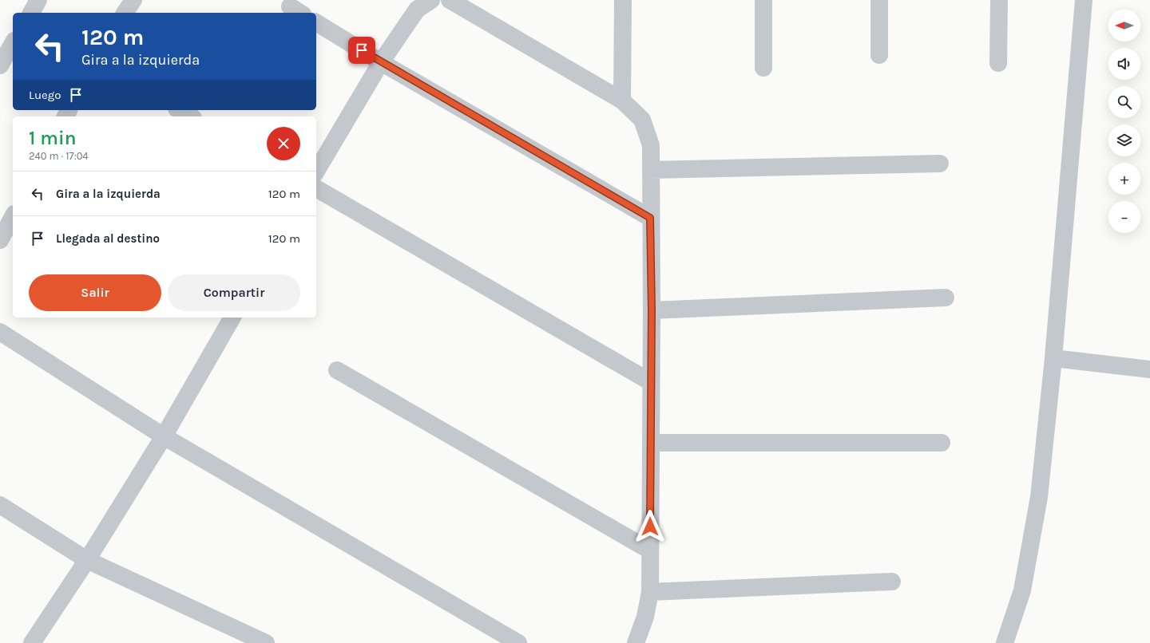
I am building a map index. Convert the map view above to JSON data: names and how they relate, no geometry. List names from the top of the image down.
{
  "north": "left",
  "page": {
    "map_buttons": ["+", "−"],
    "turn": ["120 m", "Gira a la izquierda"],
    "then": "Luego",
    "heading": ["1 min", "240 m · 17:04"],
    "list": [
      {
        "name": "Gira a la izquierda",
        "value": "120 m"
      },
      {
        "name": "Llegada al destino",
        "value": "120 m"
      }
    ],
    "buttons": ["Salir", "Compartir"]
  }
}
